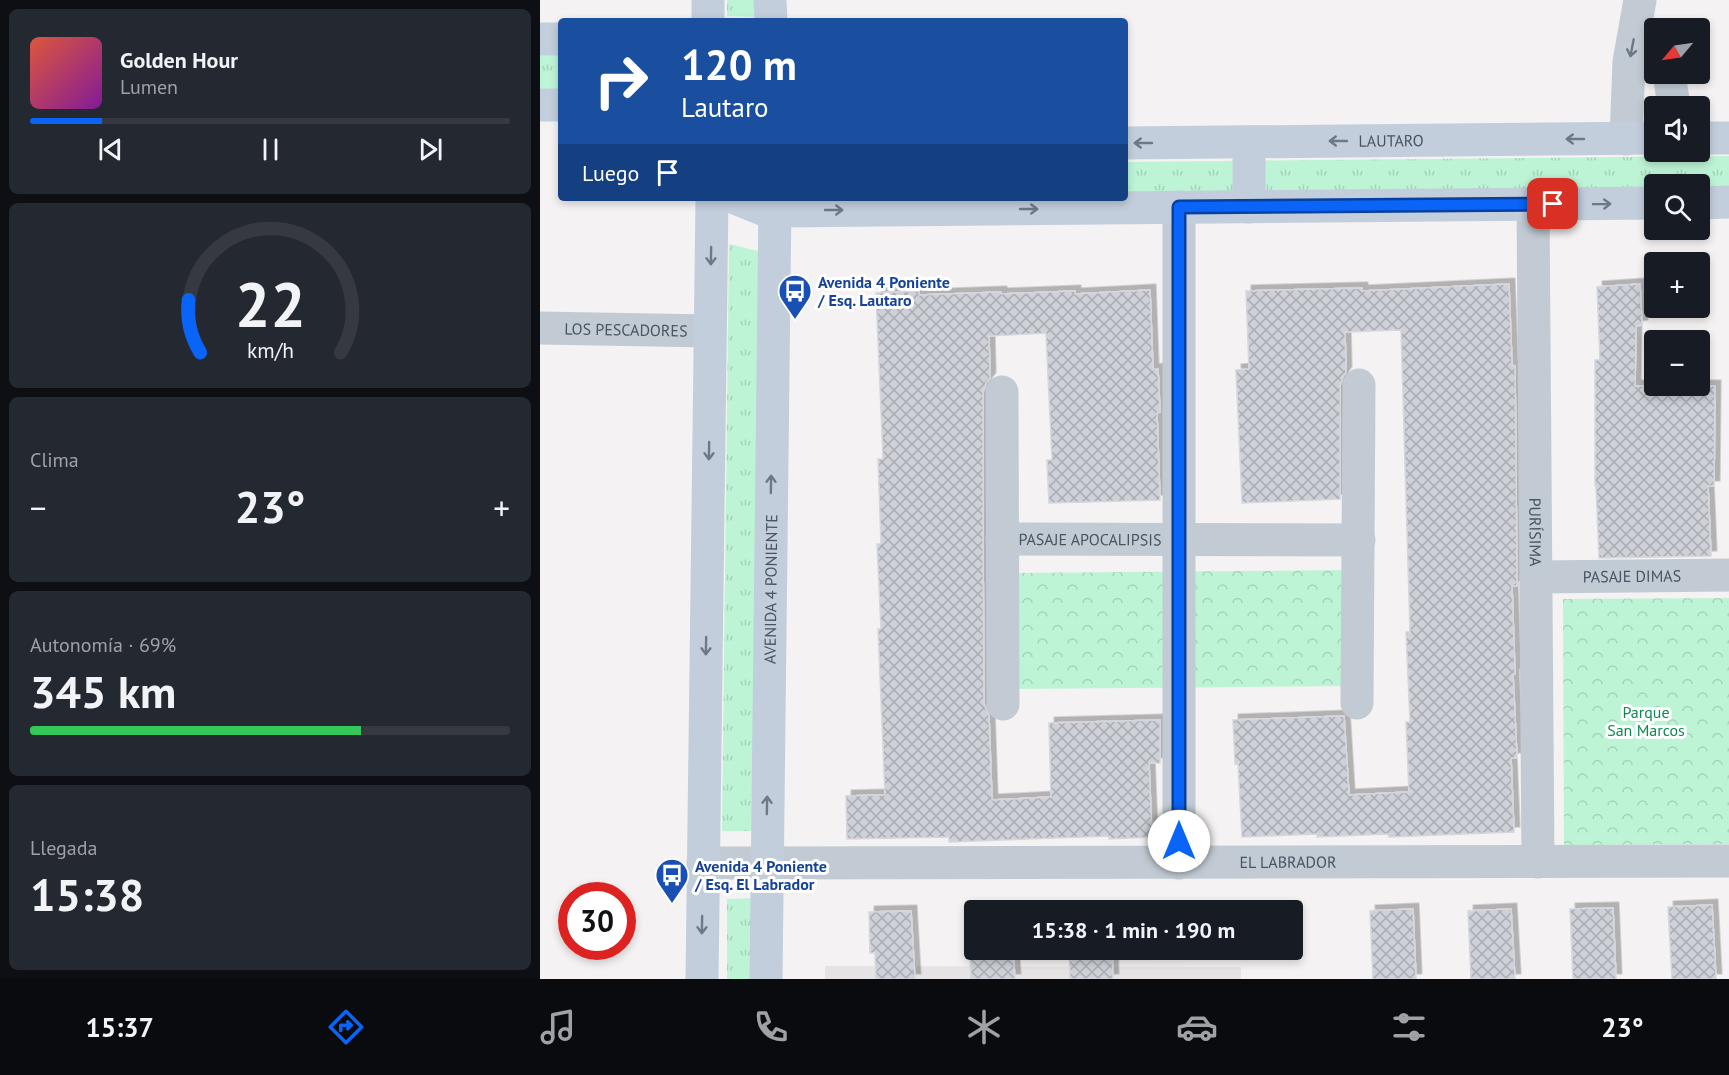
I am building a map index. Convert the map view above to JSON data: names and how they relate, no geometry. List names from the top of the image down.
{
  "streets": {
    "street": [
      "LAUTARO",
      "LOS PESCADORES",
      "PURÍSIMA",
      "PASAJE APOCALIPSIS",
      "PASAJE DIMAS",
      "AVENIDA 4 PONIENTE",
      "EL LABRADOR"
    ]
  },
  "crossings": [
    ["PURÍSIMA", "PASAJE DIMAS"],
    ["PURÍSIMA", "EL LABRADOR"],
    ["AVENIDA 4 PONIENTE", "EL LABRADOR"]
  ],
  "parks": ["Parque San Marcos"],
  "places": {
    "bus stop": ["Avenida 4 Poniente / Esq. Lautaro", "Avenida 4 Poniente / Esq. El Labrador"]
  },
  "north": "bottom left",
  "page": {
    "map_buttons": ["+", "−"],
    "turn": ["120 m", "Lautaro"],
    "song": ["Golden Hour", "Lumen"],
    "then": "Luego",
    "tile": [
      "Clima",
      ["Autonomía · 69%", "345 km"],
      ["Llegada", "15:38"]
    ],
    "heat": ["−", "23°", "+"],
    "limit": "30",
    "trip": "15:38 · 1 min · 190 m",
    "tabs": ["15:37", "23°"],
    "gauge": ["22", "km/h"]
  }
}
